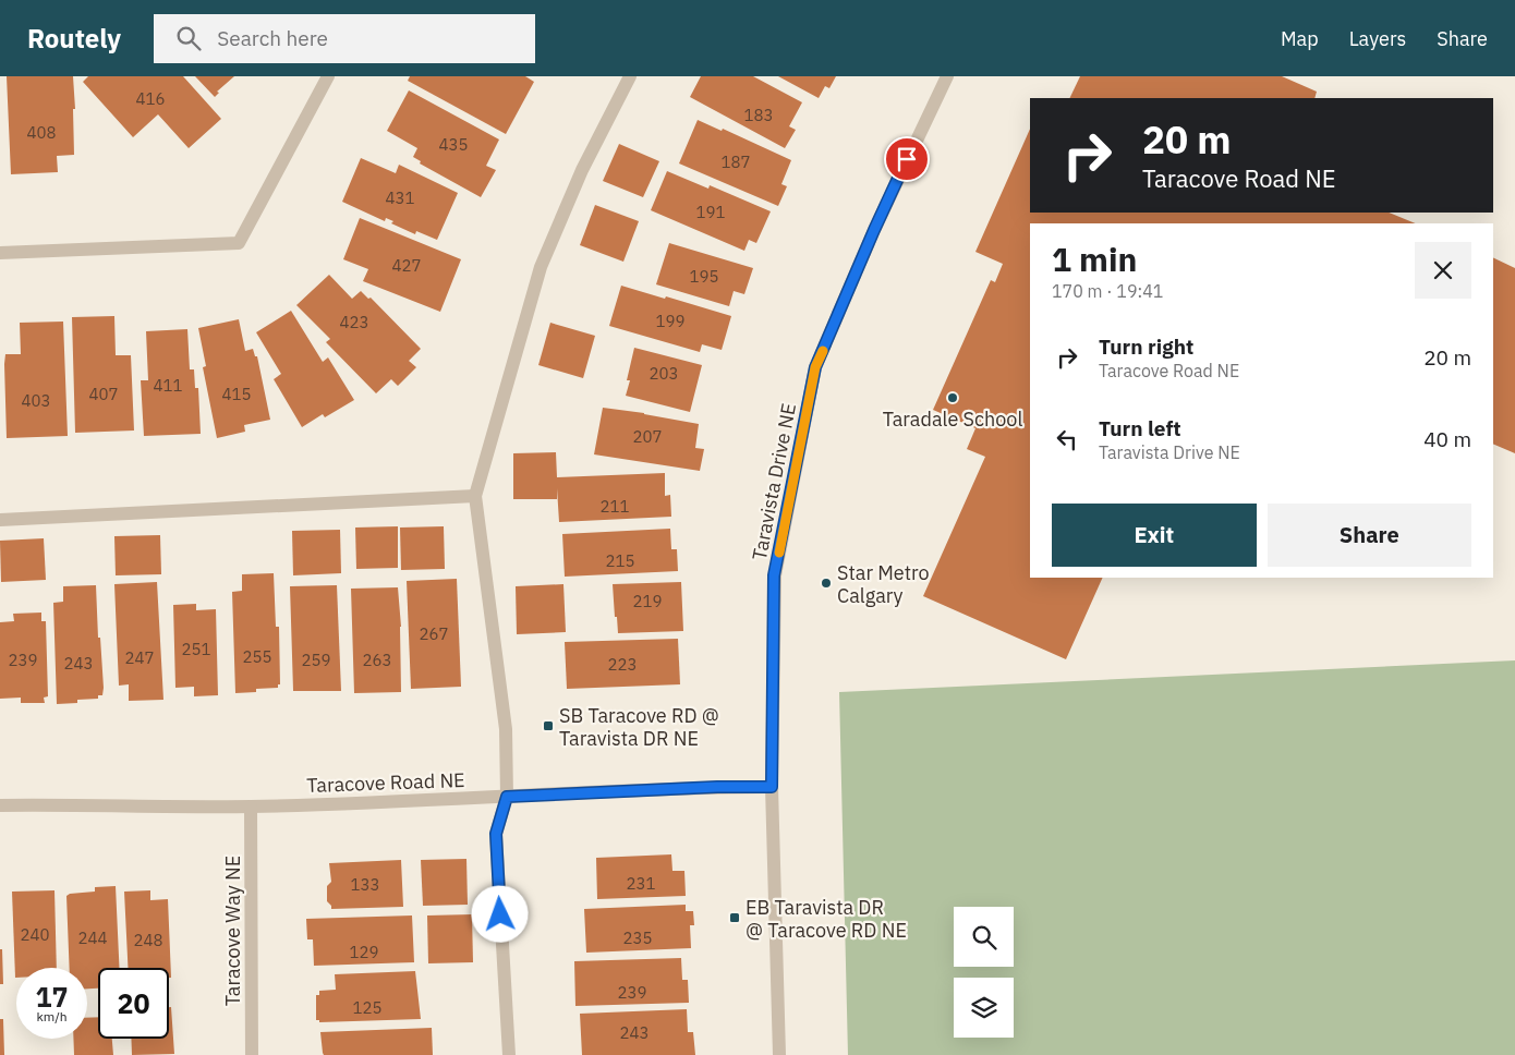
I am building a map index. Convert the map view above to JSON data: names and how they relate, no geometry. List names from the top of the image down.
{
  "streets": {
    "street": ["Taravista Drive NE", "Taracove Road NE", "Taracove Way NE"]
  },
  "crossings": [
    ["Taravista Drive NE", "Taracove Road NE"],
    ["Taracove Road NE", "Taracove Way NE"]
  ],
  "places": {
    "other": ["Taradale School", "Star Metro Calgary"],
    "transit": ["SB Taracove RD @ Taravista DR NE", "EB Taravista DR @ Taracove RD NE"]
  },
  "house_numbers": [
    "416",
    "183",
    "408",
    "435",
    "187",
    "431",
    "191",
    "427",
    "195",
    "199",
    "423",
    "203",
    "411",
    "407",
    "415",
    "403",
    "207",
    "211",
    "215",
    "219",
    "267",
    "251",
    "255",
    "247",
    "239",
    "259",
    "263",
    "243",
    "223",
    "231",
    "133",
    "240",
    "244",
    "235",
    "248",
    "129",
    "239",
    "125",
    "243"
  ],
  "page": {
    "header": "Routely",
    "search": "Search here",
    "nav": ["Map", "Layers", "Share"],
    "turn": ["20 m", "Taracove Road NE"],
    "heading": ["1 min", "170 m · 19:41"],
    "list": [
      {
        "name": "Turn right",
        "note": "Taracove Road NE",
        "value": "20 m"
      },
      {
        "name": "Turn left",
        "note": "Taravista Drive NE",
        "value": "40 m"
      }
    ],
    "buttons": ["Exit", "Share"],
    "speed": "17 km/h",
    "limit": "20"
  }
}
